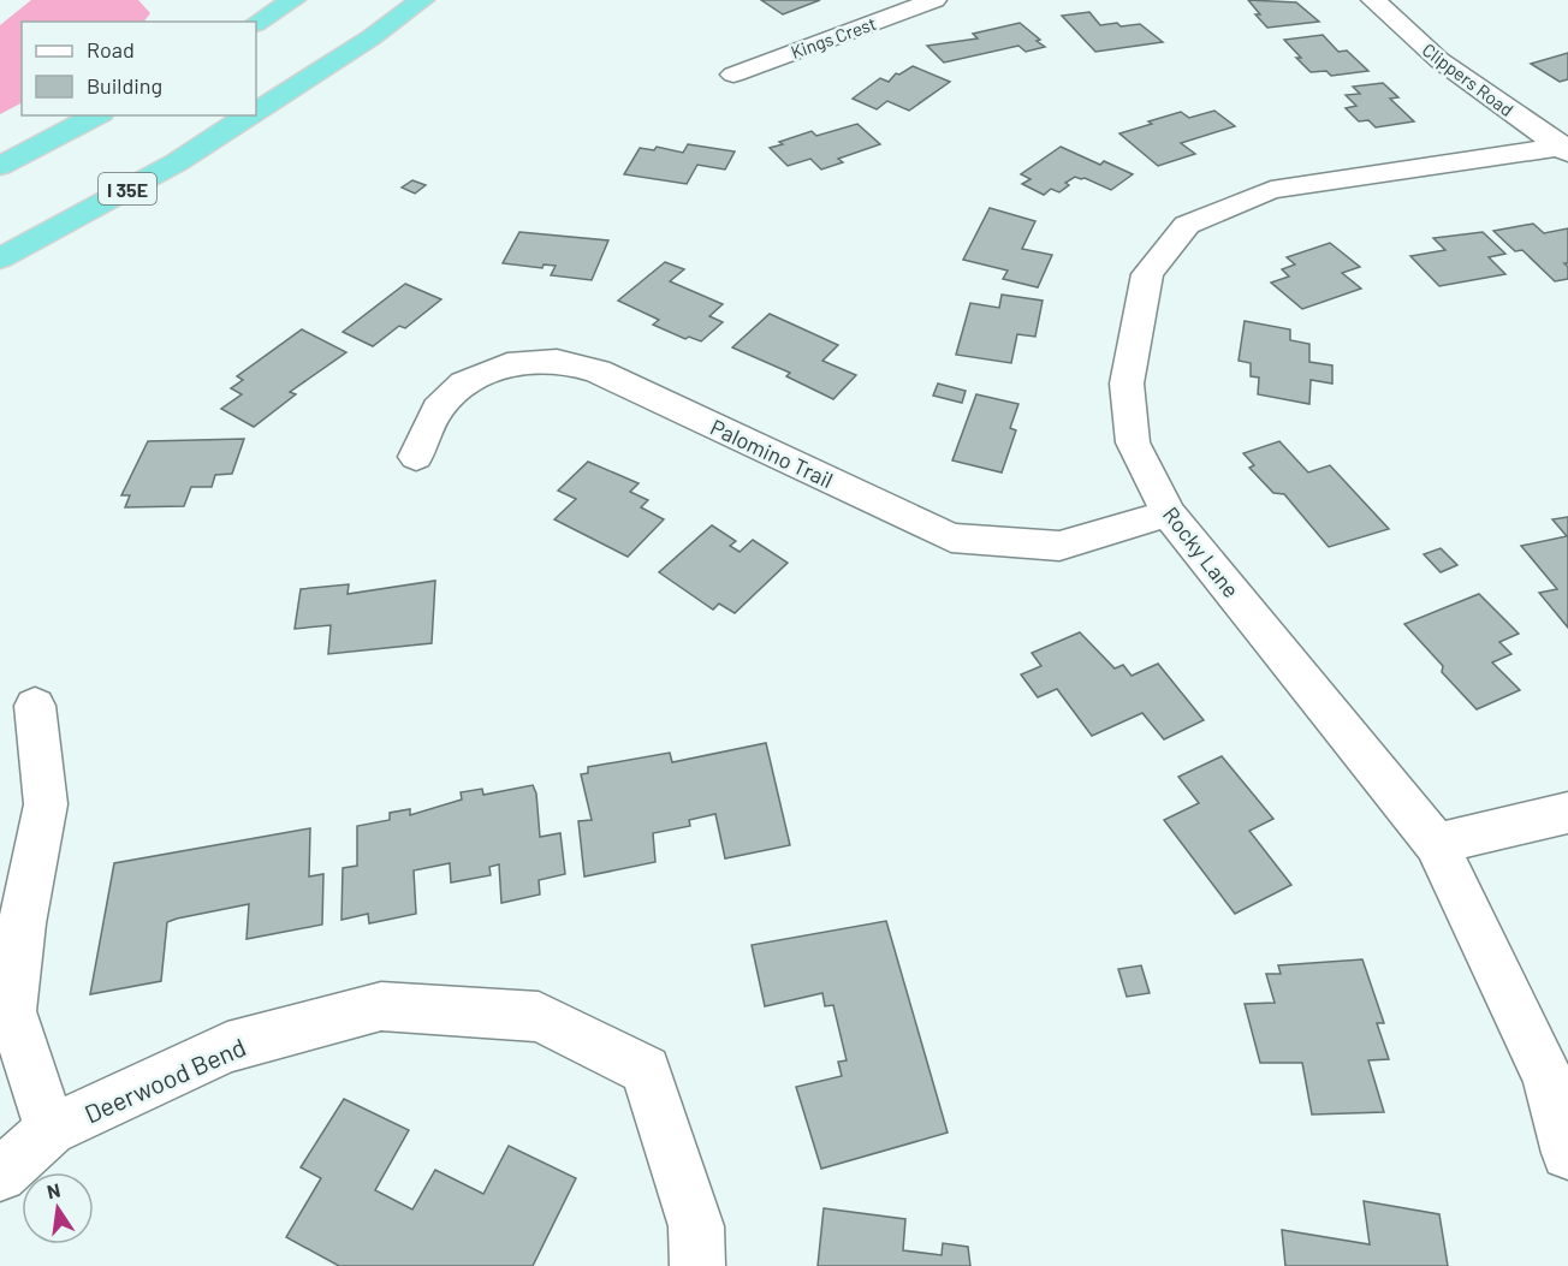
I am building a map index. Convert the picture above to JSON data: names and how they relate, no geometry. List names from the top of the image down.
{
  "streets": {
    "highway": ["I 35E"],
    "street": [
      "Kings Crest",
      "Clippers Road",
      "Palomino Trail",
      "Rocky Lane",
      "Deerwood Bend"
    ]
  },
  "crossings": [
    ["Clippers Road", "Rocky Lane"],
    ["Palomino Trail", "Rocky Lane"]
  ],
  "legend": ["Road", "Building"],
  "north": "top"
}
